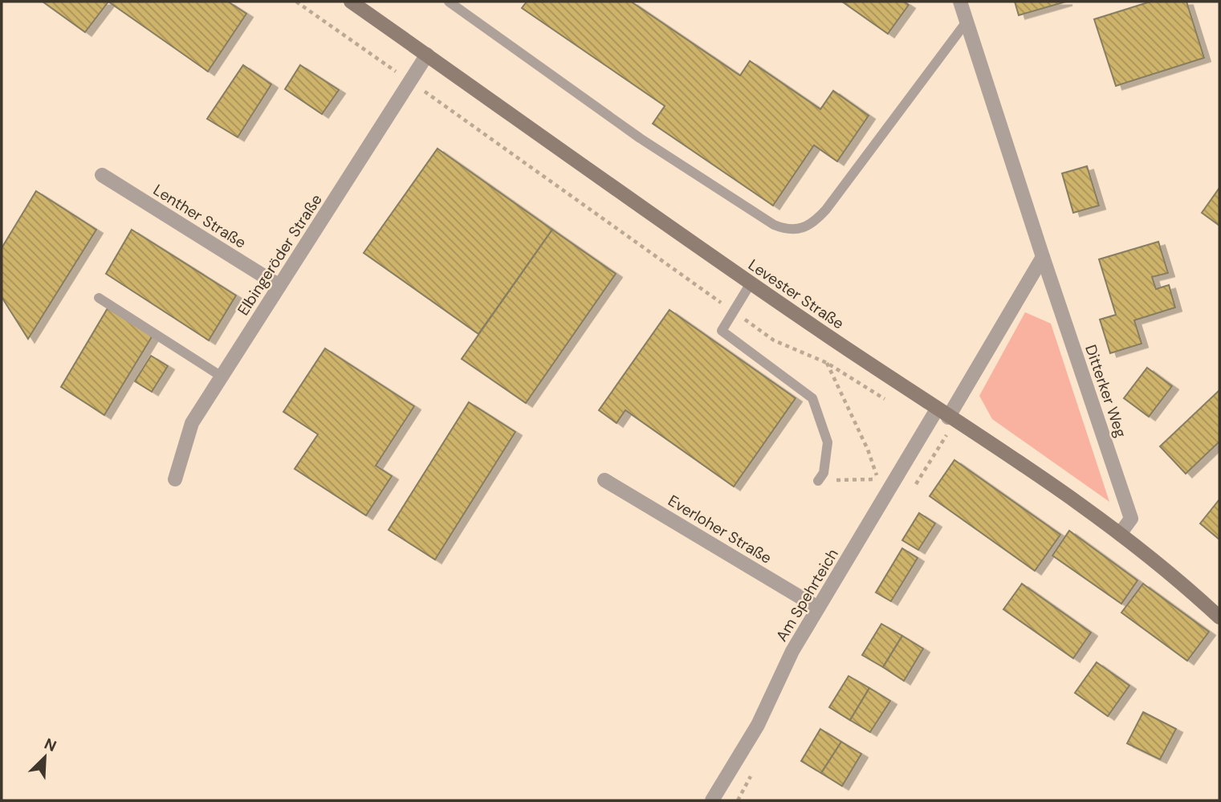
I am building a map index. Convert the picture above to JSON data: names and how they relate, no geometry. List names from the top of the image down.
{
  "streets": {
    "street": [
      "Lenther Straße",
      "Elbingeröder Straße",
      "Levester Straße",
      "Ditterker Weg",
      "Everloher Straße",
      "Am Spehrteich"
    ]
  },
  "crossings": [
    ["Lenther Straße", "Elbingeröder Straße"],
    ["Elbingeröder Straße", "Levester Straße"],
    ["Levester Straße", "Ditterker Weg"],
    ["Levester Straße", "Am Spehrteich"],
    ["Everloher Straße", "Am Spehrteich"]
  ],
  "north": "top right"
}
